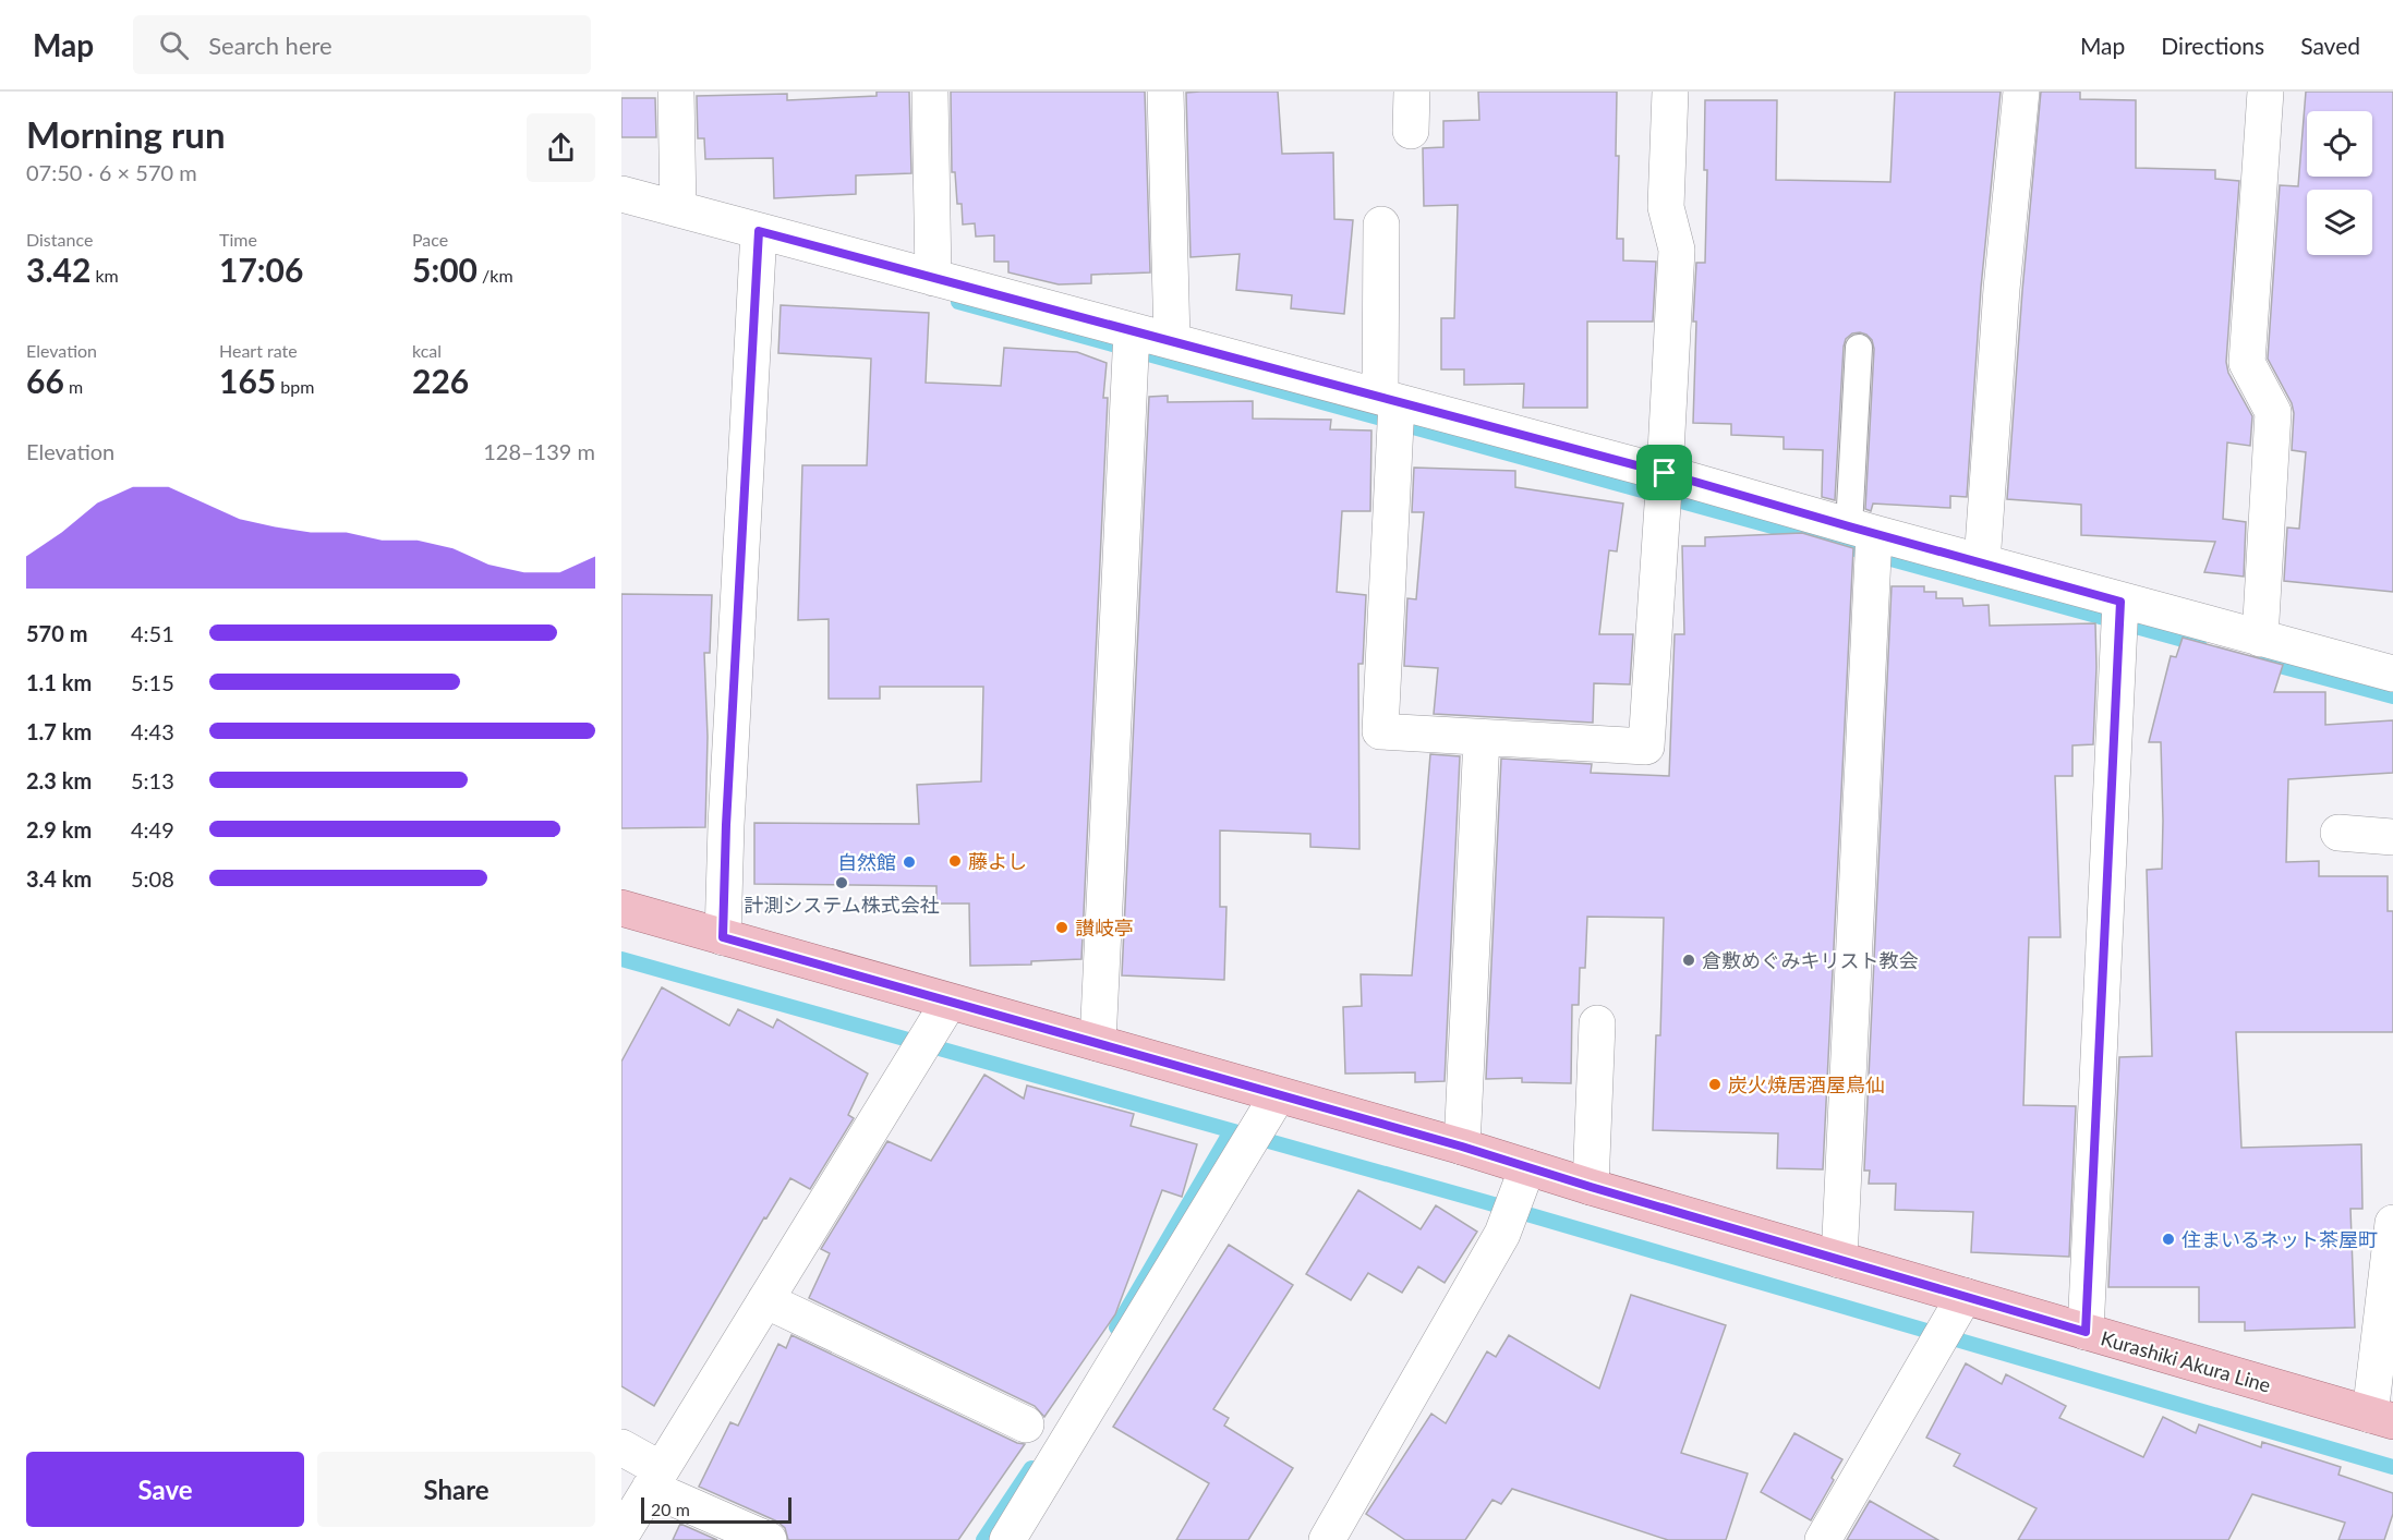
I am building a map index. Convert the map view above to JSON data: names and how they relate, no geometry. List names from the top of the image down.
{
  "streets": {
    "main road": ["Kurashiki Akura Line"]
  },
  "places": [
    "藤よし",
    "自然館",
    "計測システム株式会社",
    "讃岐亭",
    "倉敷めぐみキリスト教会",
    "炭火焼居酒屋鳥仙",
    "住まいるネット茶屋町"
  ],
  "scale_bar": "20 m",
  "page": {
    "header": "Map",
    "search": "Search here",
    "nav": ["Map", "Directions", "Saved"],
    "heading": ["Morning run", "07:50 · 6 × 570 m"],
    "stats": [
      ["Distance", "3.42 km"],
      ["Time", "17:06"],
      ["Pace", "5:00 /km"],
      ["Elevation", "66 m"],
      ["Heart rate", "165 bpm"],
      ["kcal", "226"]
    ],
    "chart": ["Elevation", "128–139 m"],
    "list": [
      {
        "name": "570 m",
        "note": "4:51"
      },
      {
        "name": "1.1 km",
        "note": "5:15"
      },
      {
        "name": "1.7 km",
        "note": "4:43"
      },
      {
        "name": "2.3 km",
        "note": "5:13"
      },
      {
        "name": "2.9 km",
        "note": "4:49"
      },
      {
        "name": "3.4 km",
        "note": "5:08"
      }
    ],
    "buttons": ["Save", "Share"],
    "scale": "20 m"
  }
}
